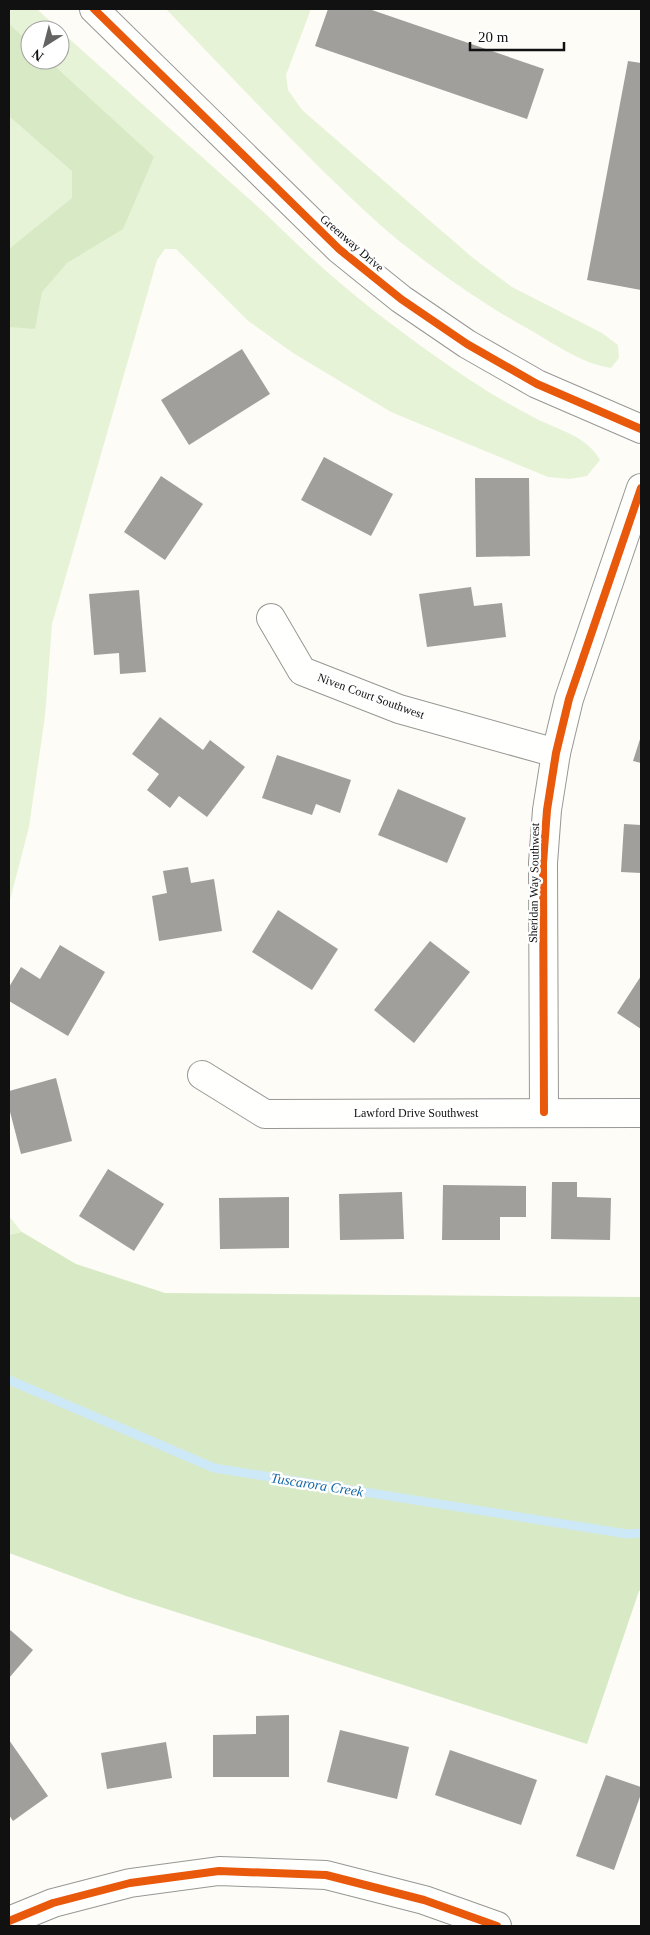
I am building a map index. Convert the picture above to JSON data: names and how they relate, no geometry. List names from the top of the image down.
{
  "streets": {
    "street": [
      "Greenway Drive",
      "Niven Court Southwest",
      "Sheridan Way Southwest",
      "Lawford Drive Southwest"
    ]
  },
  "crossings": [
    ["Niven Court Southwest", "Sheridan Way Southwest"],
    ["Sheridan Way Southwest", "Lawford Drive Southwest"]
  ],
  "water": ["Tuscarora Creek"],
  "scale_bar": "20 m",
  "north": "bottom left"
}
